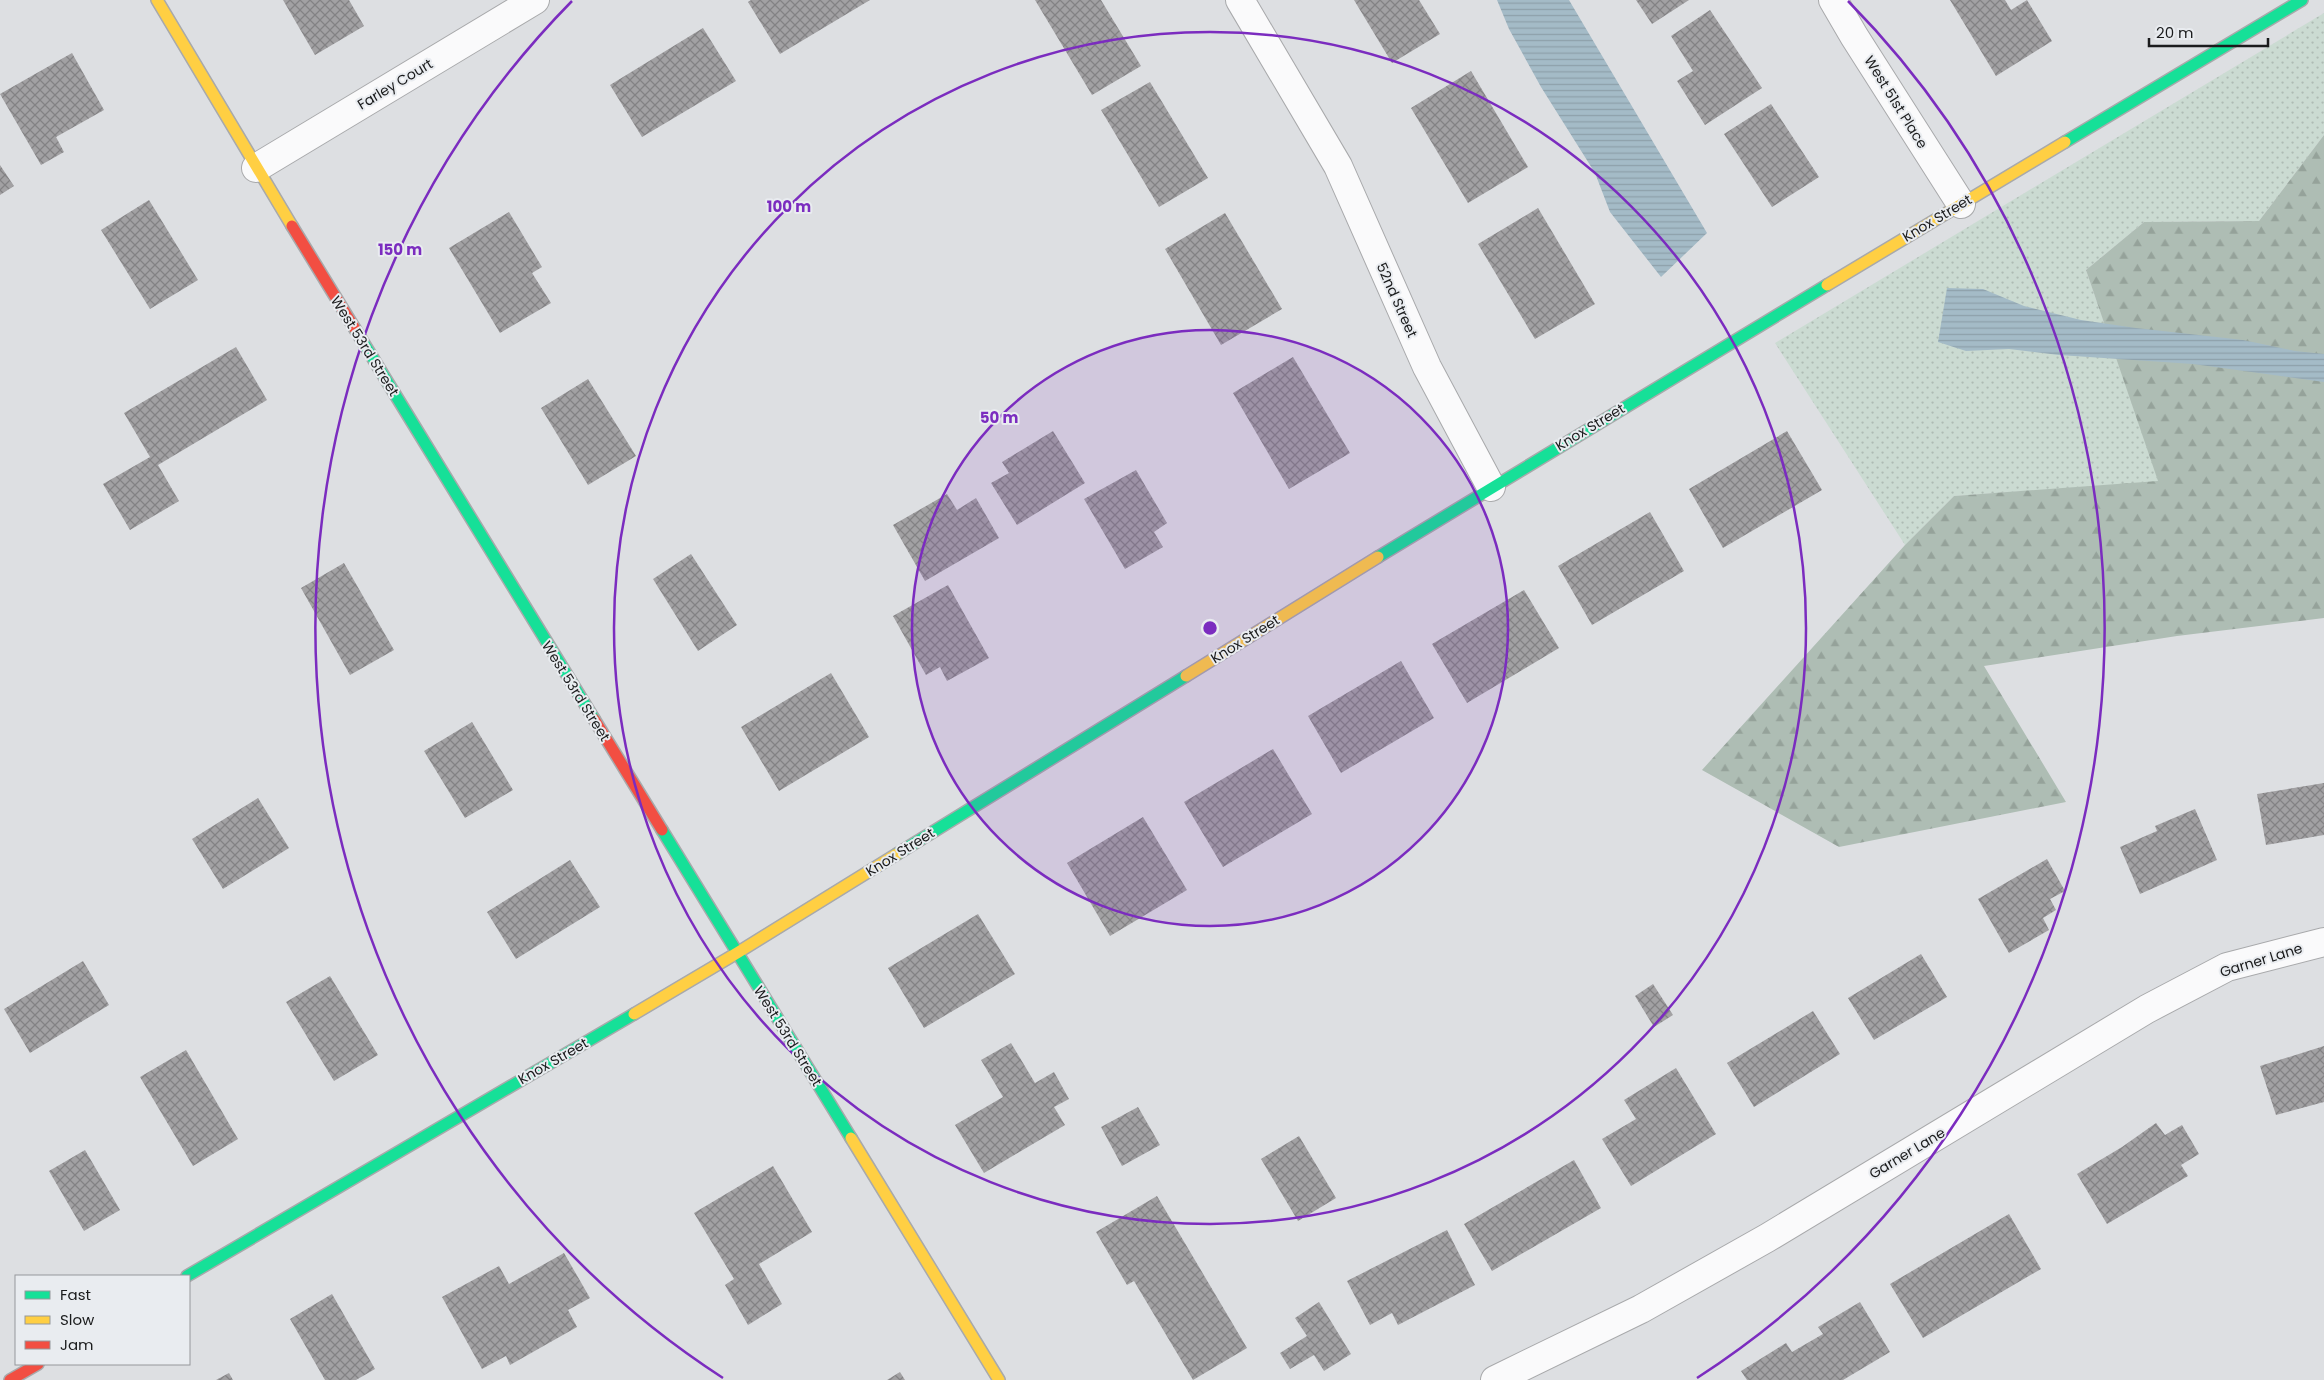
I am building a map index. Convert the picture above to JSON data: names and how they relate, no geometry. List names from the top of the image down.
{
  "streets": {
    "street": [
      "Farley Court",
      "West 51st Place",
      "Knox Street",
      "52nd Street",
      "West 53rd Street",
      "Garner Lane"
    ]
  },
  "crossings": [
    ["Farley Court", "West 53rd Street"],
    ["West 51st Place", "Knox Street"],
    ["Knox Street", "52nd Street"],
    ["Knox Street", "West 53rd Street"]
  ],
  "legend": ["Fast", "Slow", "Jam"],
  "scale_bar": "20 m",
  "rings": ["100 m", "150 m", "50 m"]
}
